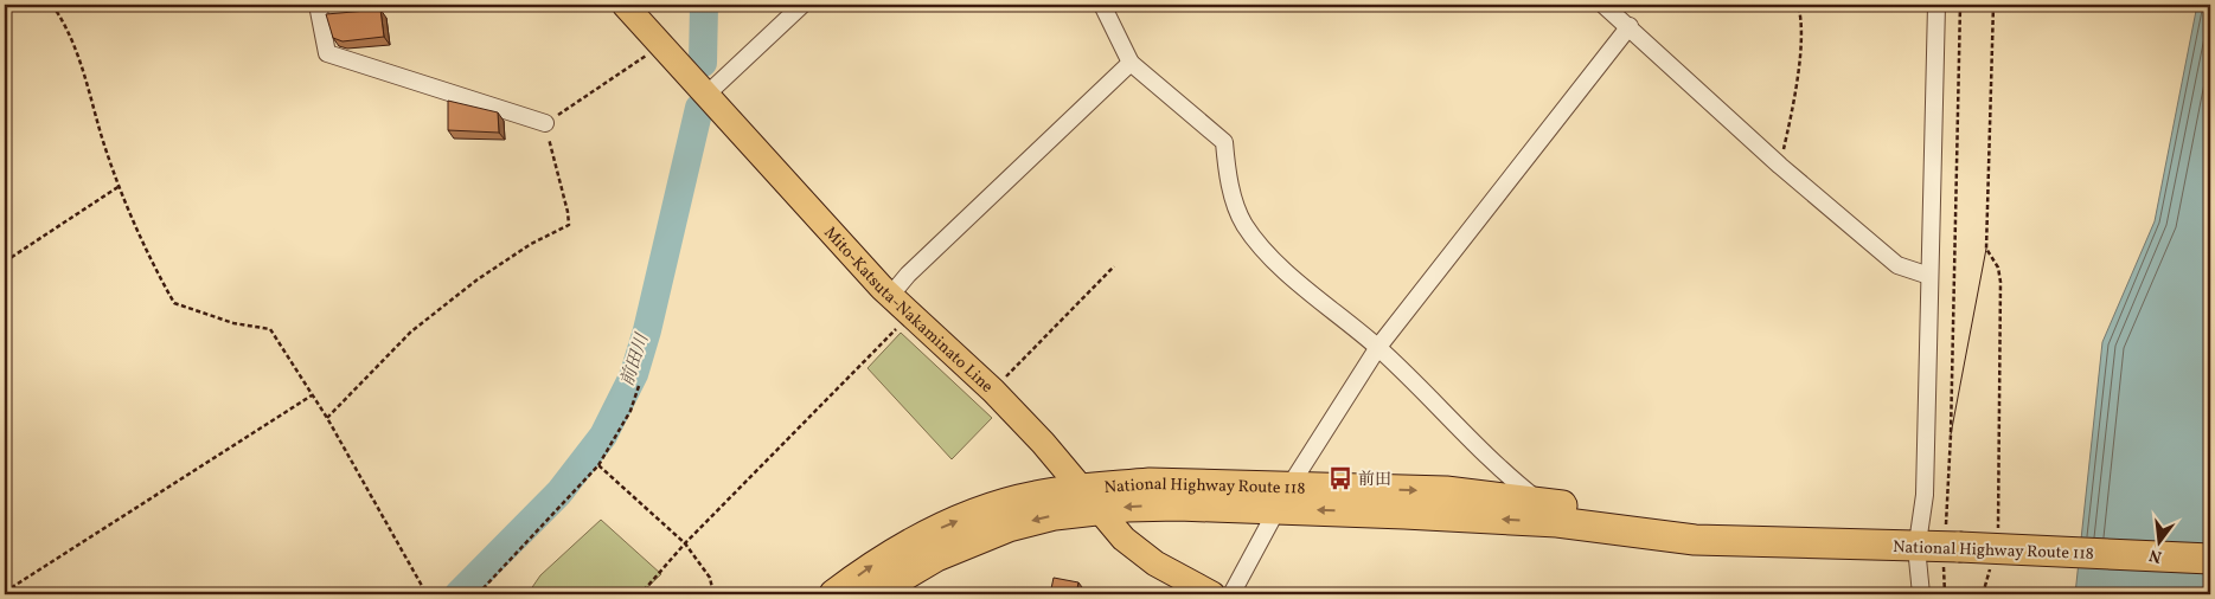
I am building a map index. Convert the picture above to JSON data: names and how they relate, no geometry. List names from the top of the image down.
{
  "streets": {
    "highway": ["National Highway Route 118"],
    "main road": ["Mito-Katsuta-Nakaminato Line"]
  },
  "crossings": [
    ["Mito-Katsuta-Nakaminato Line", "National Highway Route 118"]
  ],
  "water": ["前田川"],
  "places": {
    "bus stop": ["前田"]
  },
  "north": "bottom"
}
